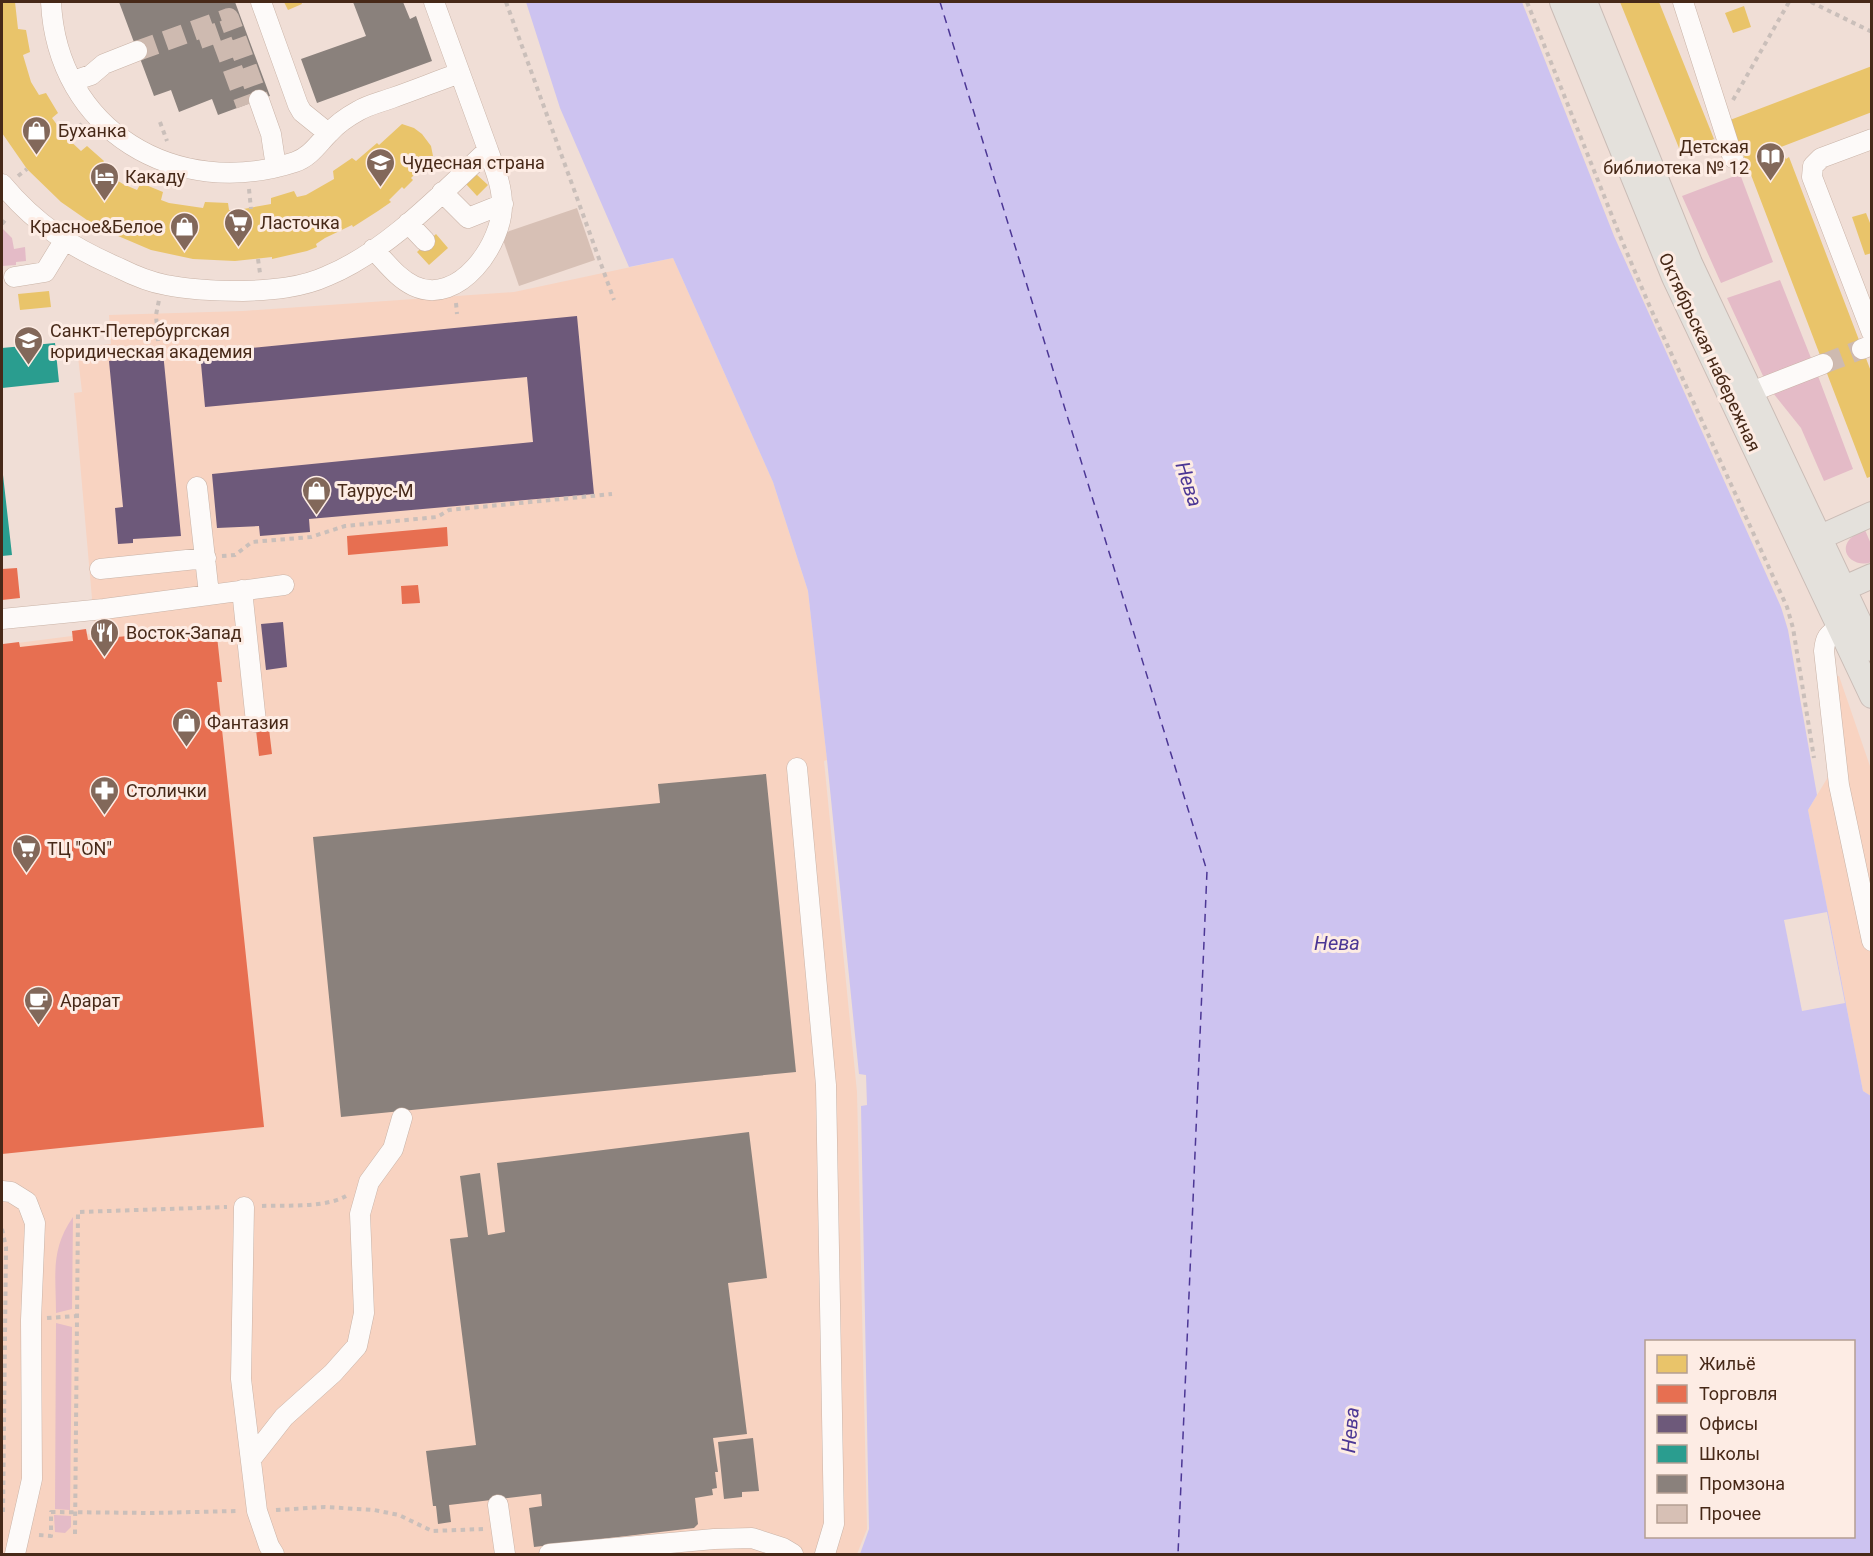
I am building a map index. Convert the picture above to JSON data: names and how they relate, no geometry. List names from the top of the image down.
{
  "streets": {
    "main road": ["Октябрьская набережная"]
  },
  "water": ["Нева"],
  "places": {
    "shop": [
      "Буханка",
      "Красное&Белое",
      "Таурус-М",
      "Фантазия"
    ],
    "library": ["Детская библиотека № 12"],
    "school or university": ["Чудесная страна", "Санкт-Петербургская юридическая академия"],
    "hotel": ["Какаду"],
    "supermarket": ["Ласточка", "ТЦ \"ON\""],
    "restaurant": ["Восток-Запад"],
    "pharmacy": ["Столички"],
    "cafe": ["Арарат"]
  },
  "legend": [
    "Жильё",
    "Торговля",
    "Офисы",
    "Школы",
    "Промзона",
    "Прочее"
  ]
}
